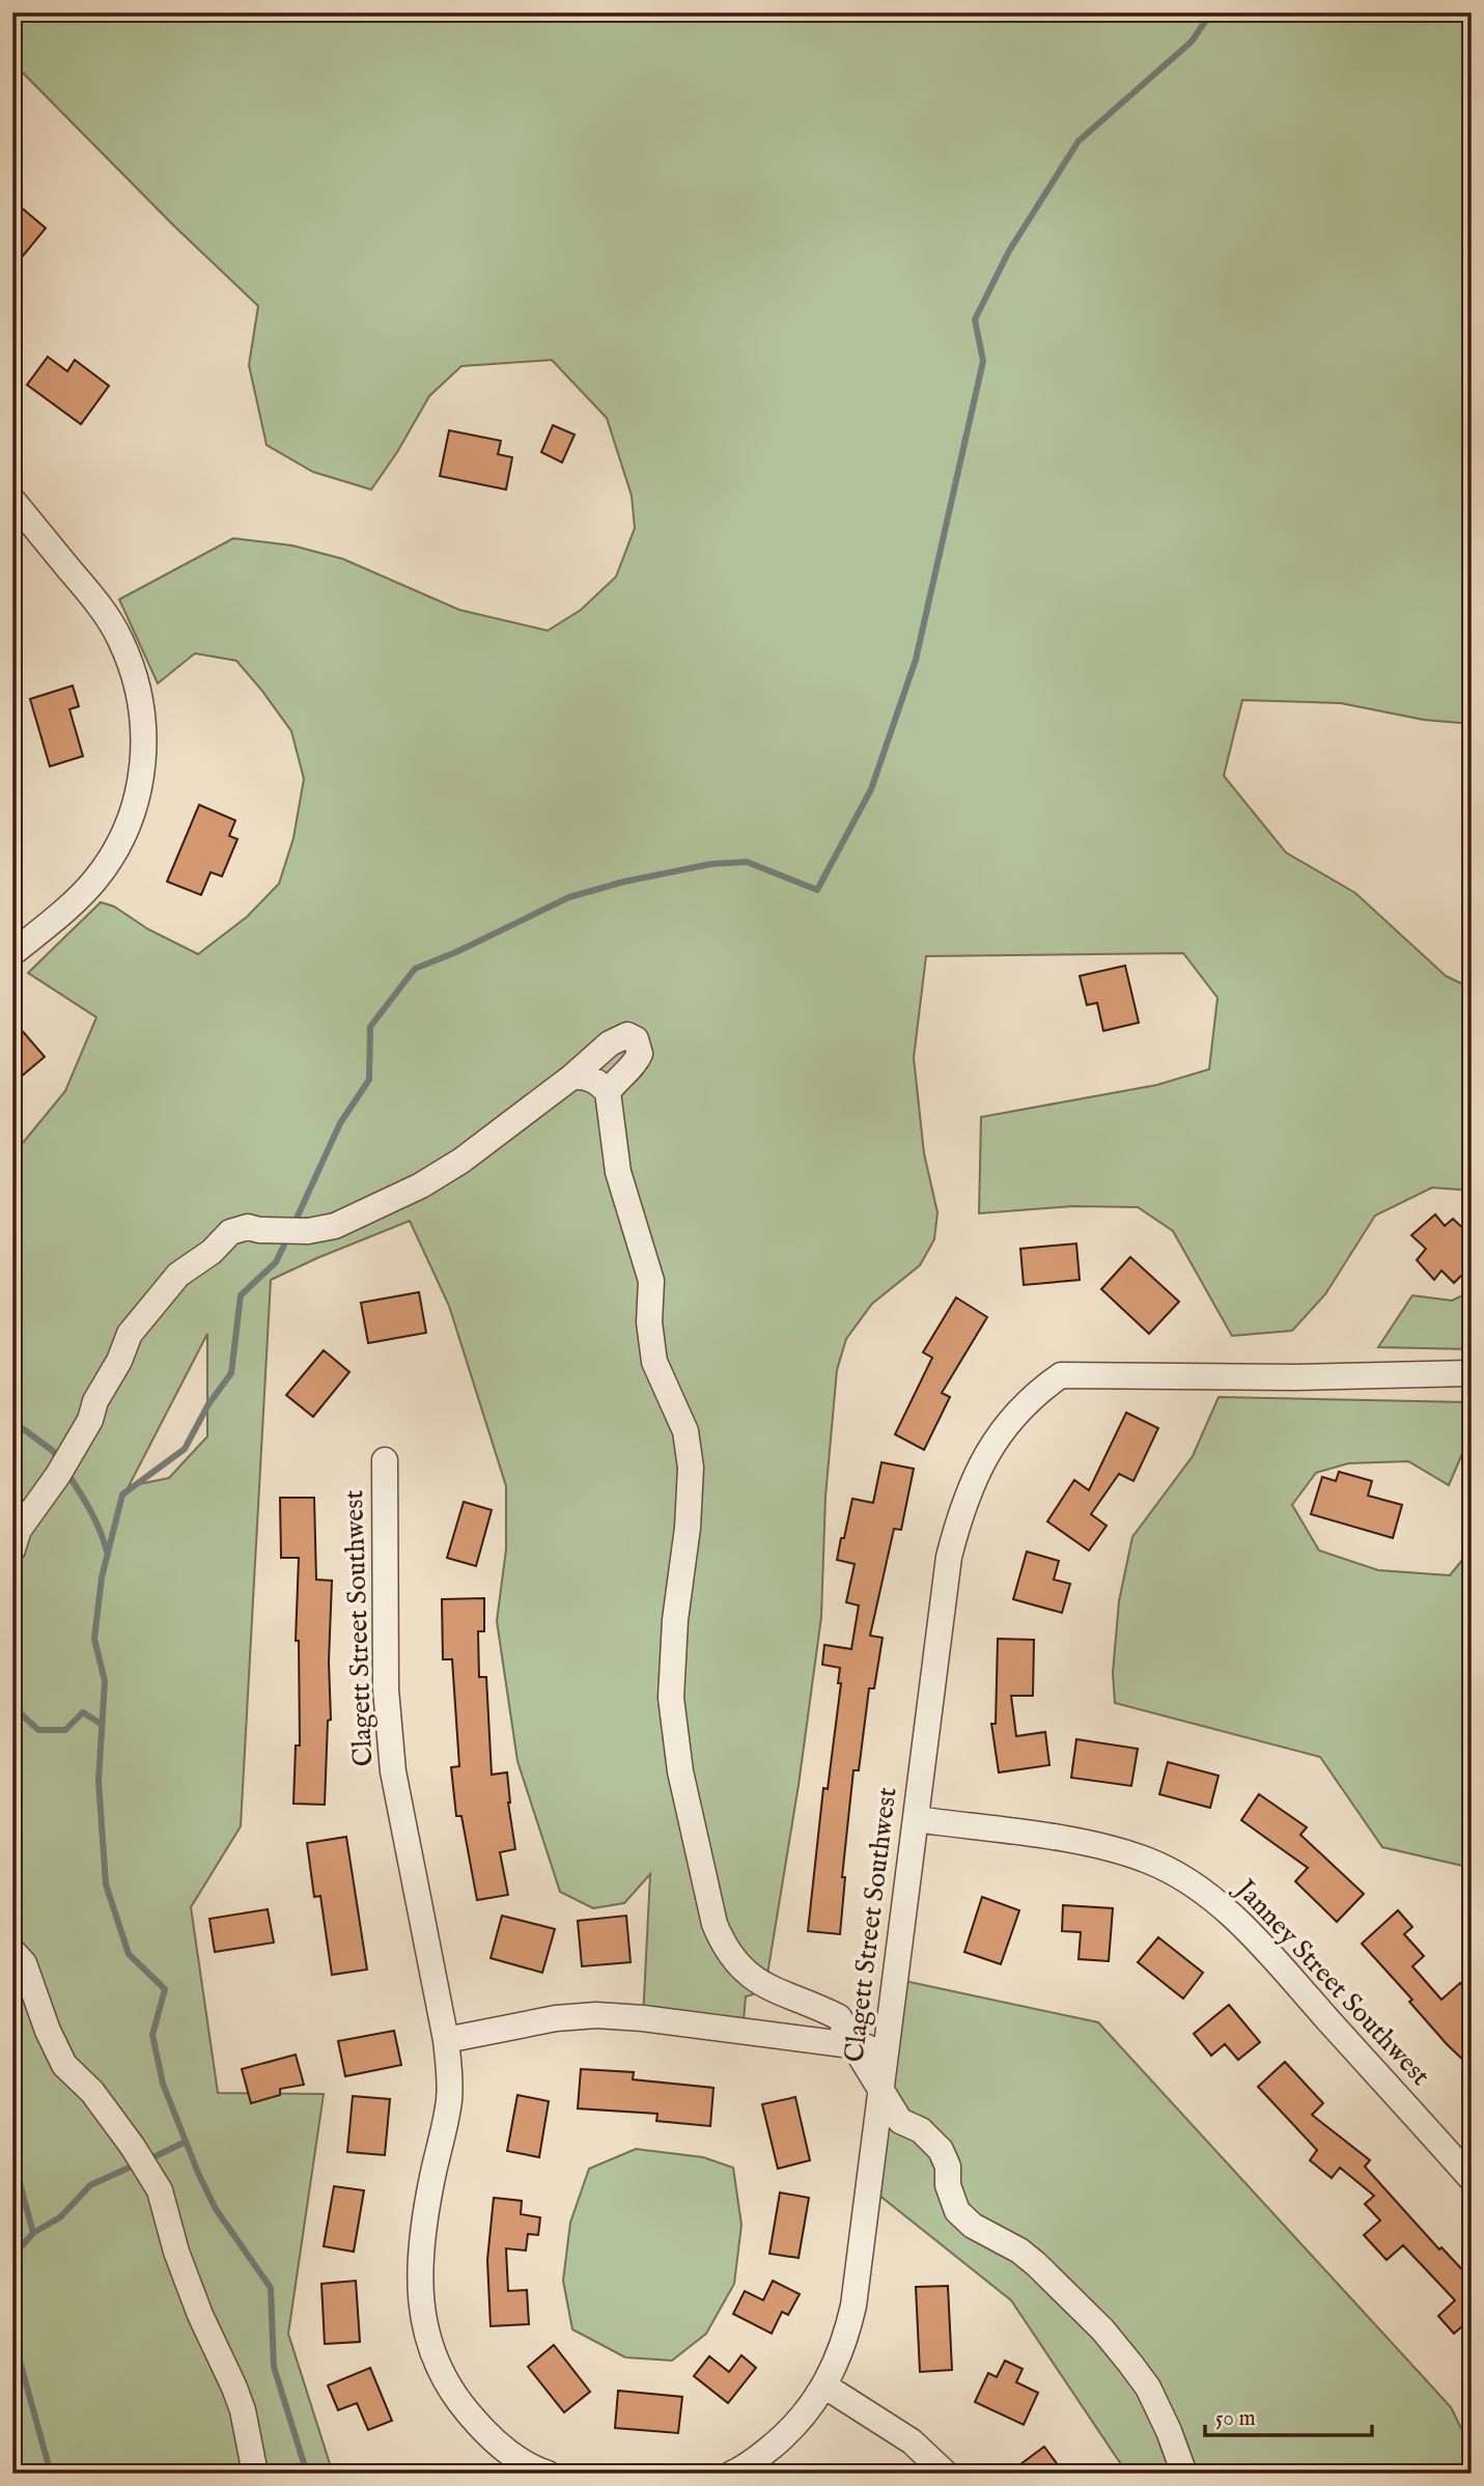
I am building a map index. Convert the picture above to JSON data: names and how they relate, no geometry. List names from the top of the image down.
{
  "streets": {
    "street": ["Clagett Street Southwest", "Janney Street Southwest"]
  },
  "crossings": [
    ["Clagett Street Southwest", "Janney Street Southwest"]
  ],
  "scale_bar": "50 m"
}
